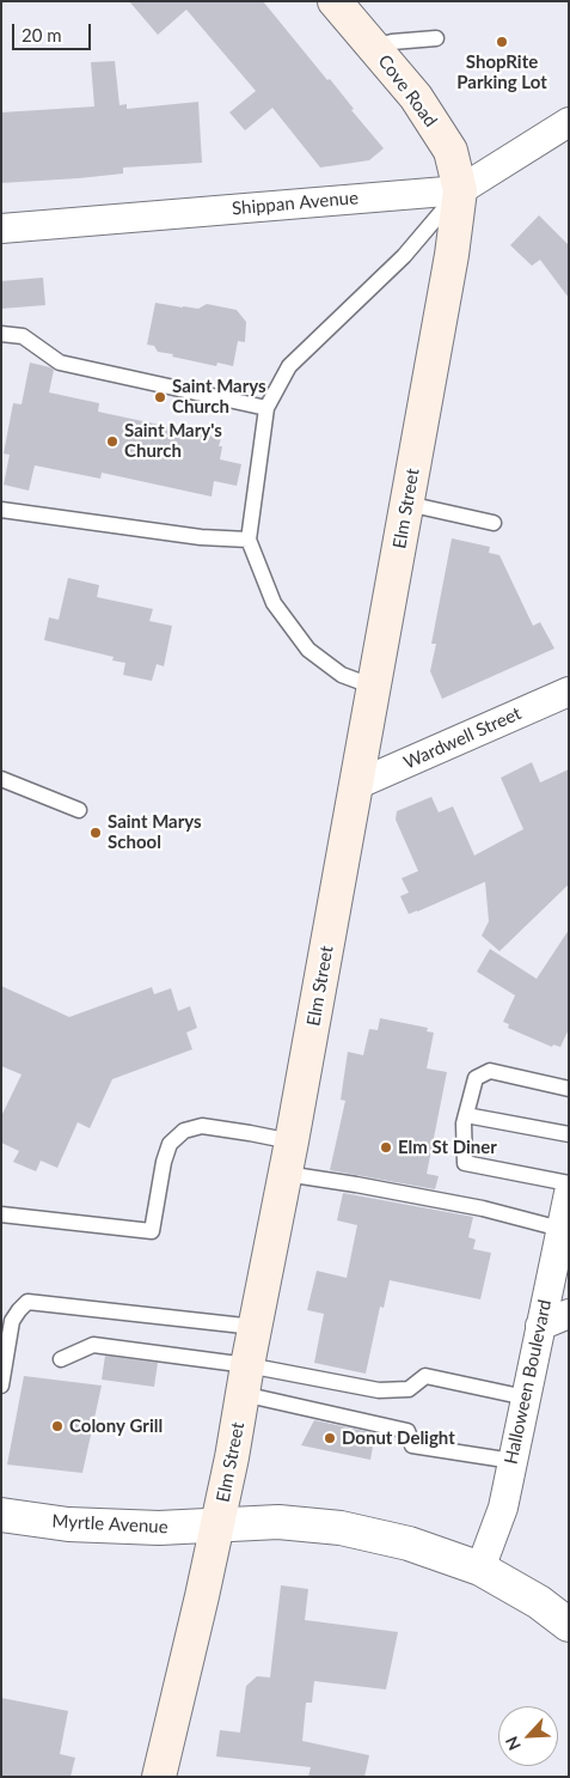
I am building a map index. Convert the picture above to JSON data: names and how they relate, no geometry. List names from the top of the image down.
{
  "streets": {
    "main road": ["Cove Road", "Elm Street"],
    "street": [
      "Shippan Avenue",
      "Wardwell Street",
      "Halloween Boulevard",
      "Myrtle Avenue"
    ]
  },
  "crossings": [
    ["Cove Road", "Shippan Avenue"],
    ["Cove Road", "Elm Street"],
    ["Shippan Avenue", "Elm Street"],
    ["Elm Street", "Wardwell Street"],
    ["Elm Street", "Myrtle Avenue"],
    ["Halloween Boulevard", "Myrtle Avenue"]
  ],
  "places": [
    "ShopRite Parking Lot",
    "Saint Marys Church",
    "Saint Mary's Church",
    "Saint Marys School",
    "Elm St Diner",
    "Colony Grill",
    "Donut Delight"
  ],
  "scale_bar": "20 m",
  "north": "bottom left"
}
